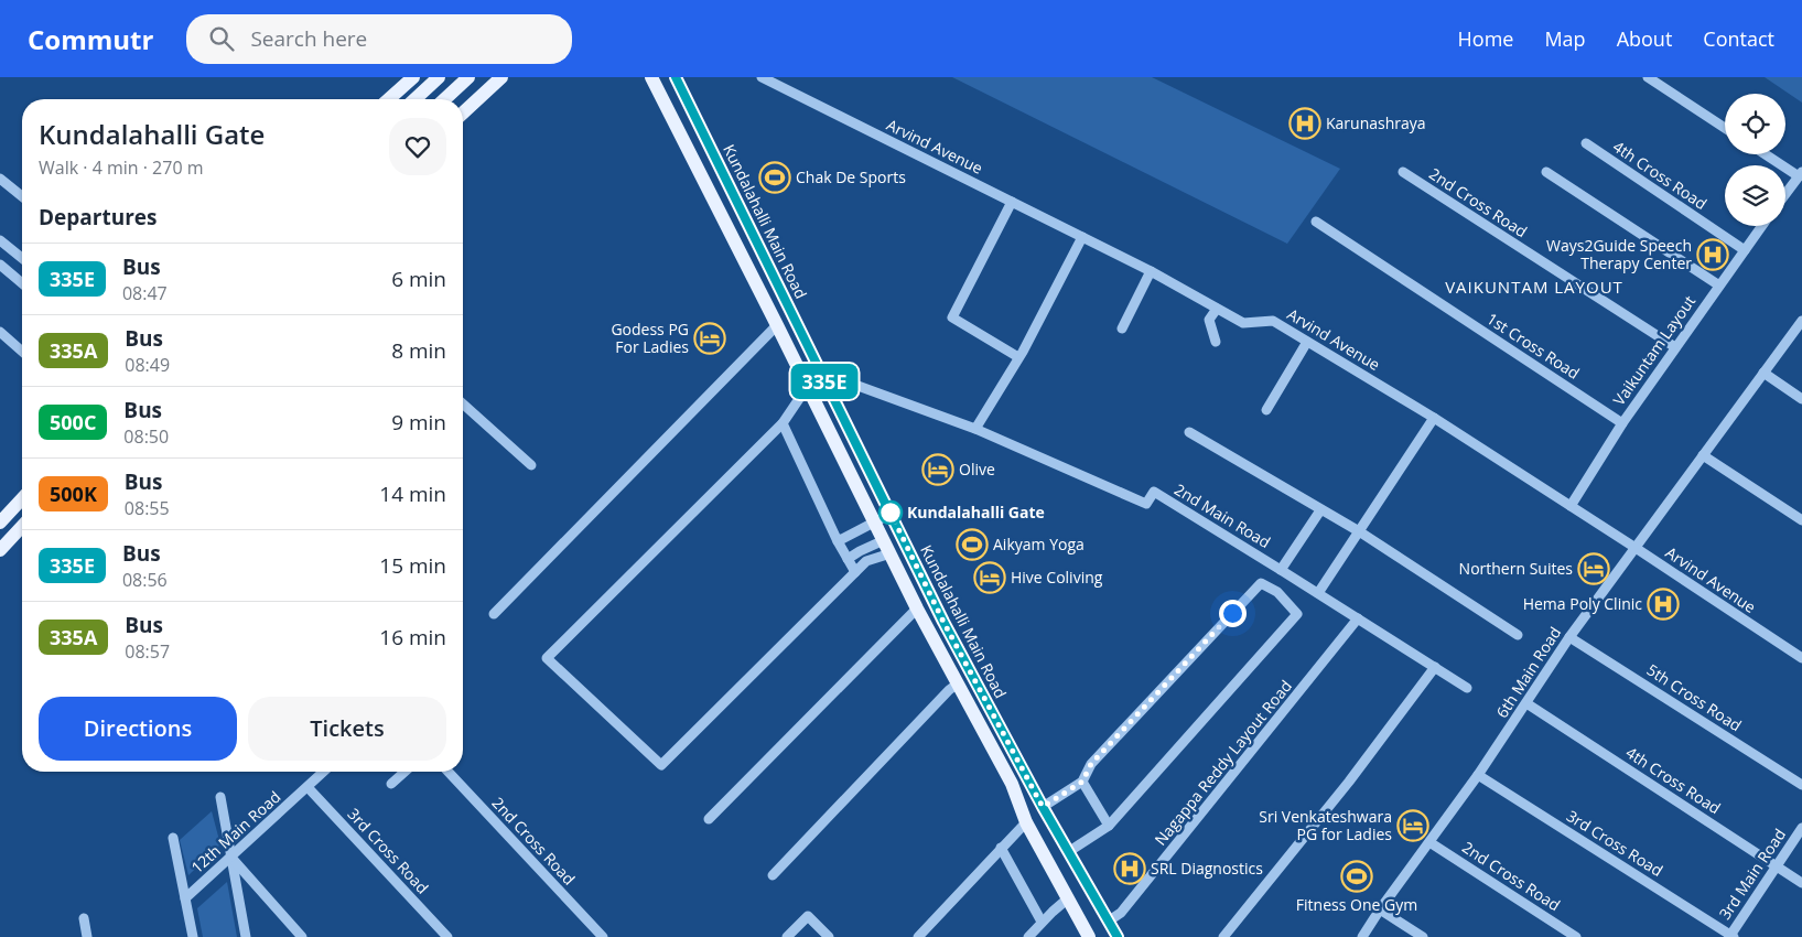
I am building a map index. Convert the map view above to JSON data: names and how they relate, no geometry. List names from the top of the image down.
{
  "streets": {
    "main road": ["Kundalahalli Main Road"],
    "street": [
      "Arvind Avenue",
      "4th Cross Road",
      "2nd Cross Road",
      "1st Cross Road",
      "Vaikuntam Layout",
      "2nd Main Road",
      "6th Main Road",
      "5th Cross Road",
      "Nagappa Reddy Layout Road",
      "12th Main Road",
      "3rd Cross Road",
      "3rd Main Road"
    ]
  },
  "crossings": [
    ["Arvind Avenue", "Vaikuntam Layout"],
    ["Arvind Avenue", "6th Main Road"],
    ["4th Cross Road", "Vaikuntam Layout"],
    ["4th Cross Road", "6th Main Road"],
    ["4th Cross Road", "3rd Main Road"],
    ["2nd Cross Road", "Vaikuntam Layout"],
    ["2nd Cross Road", "6th Main Road"],
    ["Kundalahalli Main Road", "2nd Main Road"],
    ["Kundalahalli Main Road", "Nagappa Reddy Layout Road"],
    ["1st Cross Road", "Vaikuntam Layout"],
    ["2nd Main Road", "Nagappa Reddy Layout Road"],
    ["6th Main Road", "5th Cross Road"],
    ["6th Main Road", "3rd Cross Road"],
    ["12th Main Road", "3rd Cross Road"],
    ["3rd Cross Road", "3rd Main Road"]
  ],
  "districts": ["VAIKUNTAM LAYOUT"],
  "places": {
    "hospital": [
      "Karunashraya",
      "Ways2Guide Speech Therapy Center",
      "Hema Poly Clinic",
      "SRL Diagnostics"
    ],
    "sports": ["Chak De Sports", "Aikyam Yoga", "Fitness One Gym"],
    "hotel": [
      "Godess PG For Ladies",
      "Olive",
      "Northern Suites",
      "Hive Coliving",
      "Sri Venkateshwara PG for Ladies"
    ],
    "other": ["Kundalahalli Gate"]
  },
  "lines": ["bus line 335E"],
  "page": {
    "header": "Commutr",
    "search": "Search here",
    "nav": [
      "Home",
      "Map",
      "About",
      "Contact"
    ],
    "on_map": "335E",
    "heading": [
      ["Kundalahalli Gate", "Walk · 4 min · 270 m"],
      "Departures"
    ],
    "list": [
      {
        "mark": "335E",
        "name": "Bus",
        "note": "08:47",
        "value": "6 min"
      },
      {
        "mark": "335A",
        "name": "Bus",
        "note": "08:49",
        "value": "8 min"
      },
      {
        "mark": "500C",
        "name": "Bus",
        "note": "08:50",
        "value": "9 min"
      },
      {
        "mark": "500K",
        "name": "Bus",
        "note": "08:55",
        "value": "14 min"
      },
      {
        "mark": "335E",
        "name": "Bus",
        "note": "08:56",
        "value": "15 min"
      },
      {
        "mark": "335A",
        "name": "Bus",
        "note": "08:57",
        "value": "16 min"
      }
    ],
    "buttons": ["Directions", "Tickets"]
  }
}
